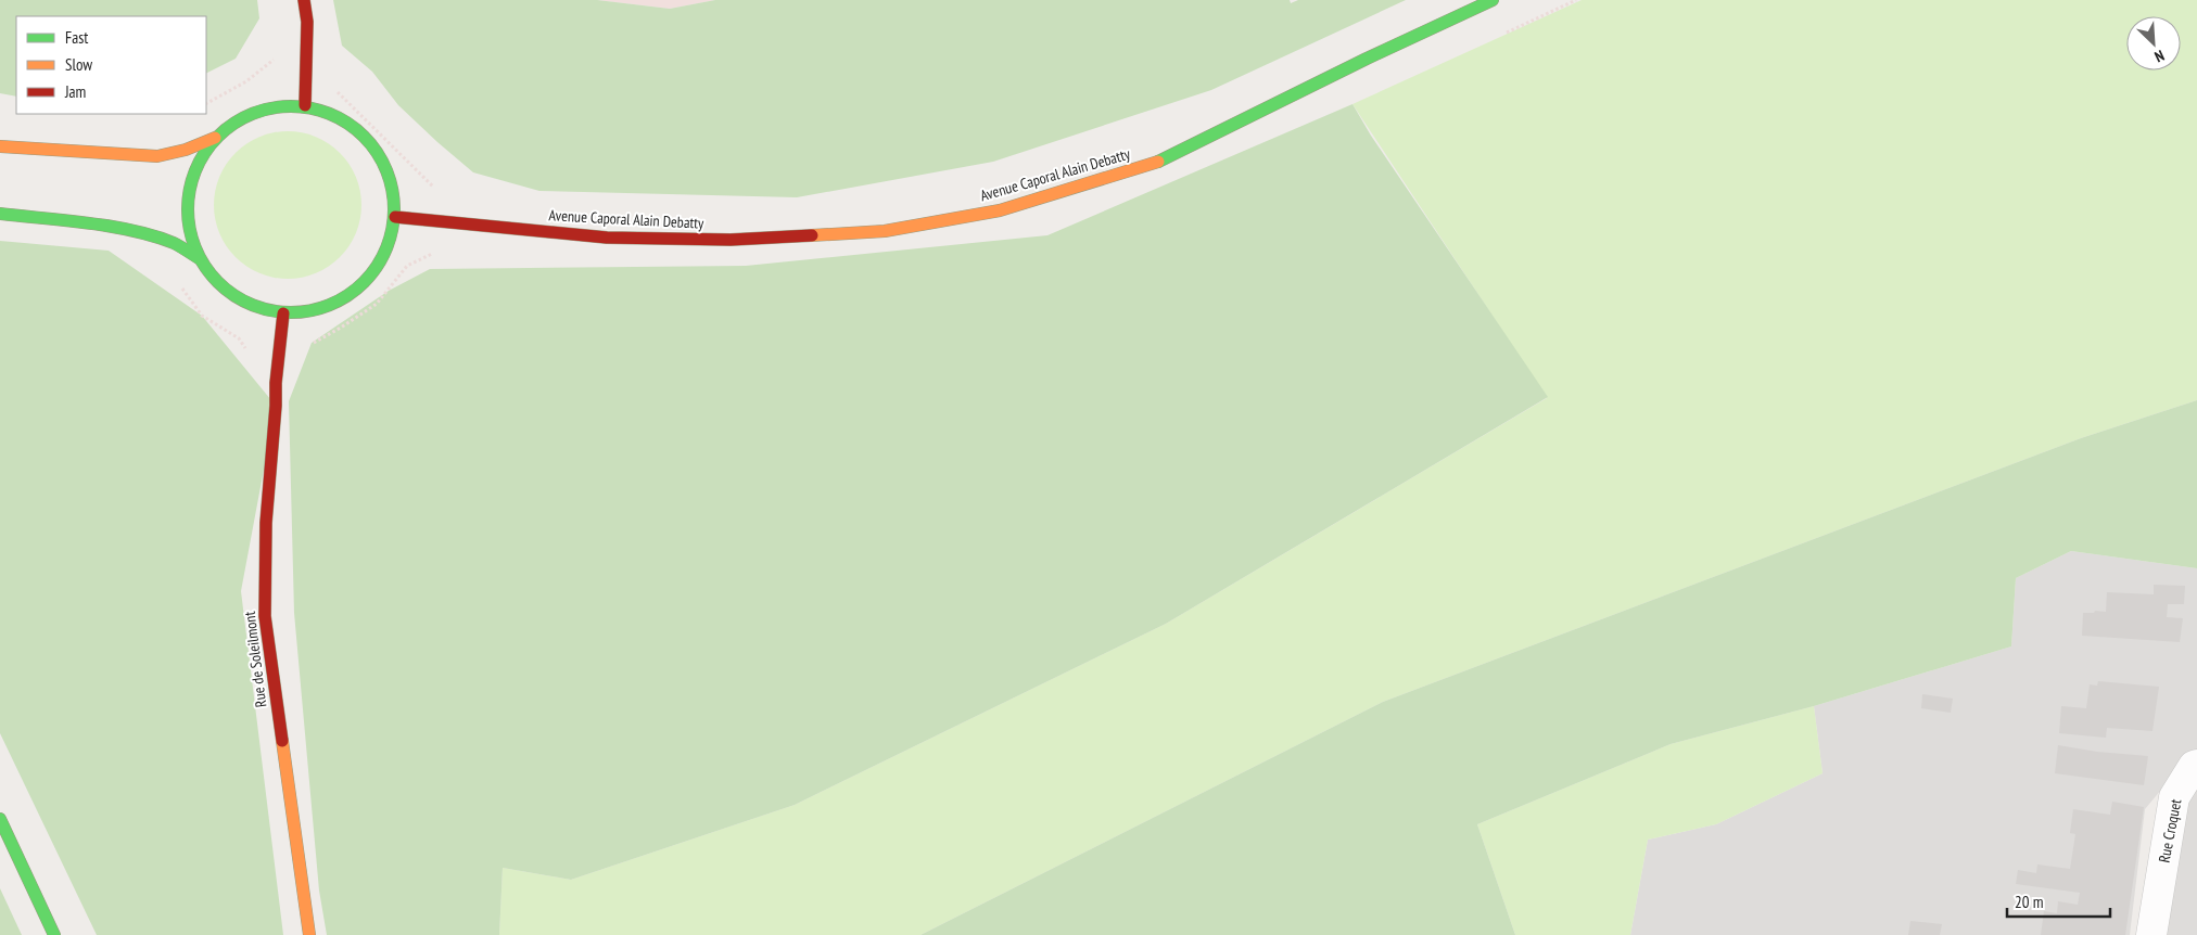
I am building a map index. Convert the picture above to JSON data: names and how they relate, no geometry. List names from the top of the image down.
{
  "streets": {
    "main road": ["Avenue Caporal Alain Debatty", "Rue de Soleilmont"],
    "street": ["Rue Croquet"]
  },
  "legend": ["Fast", "Slow", "Jam"],
  "scale_bar": "20 m",
  "north": "bottom right"
}
